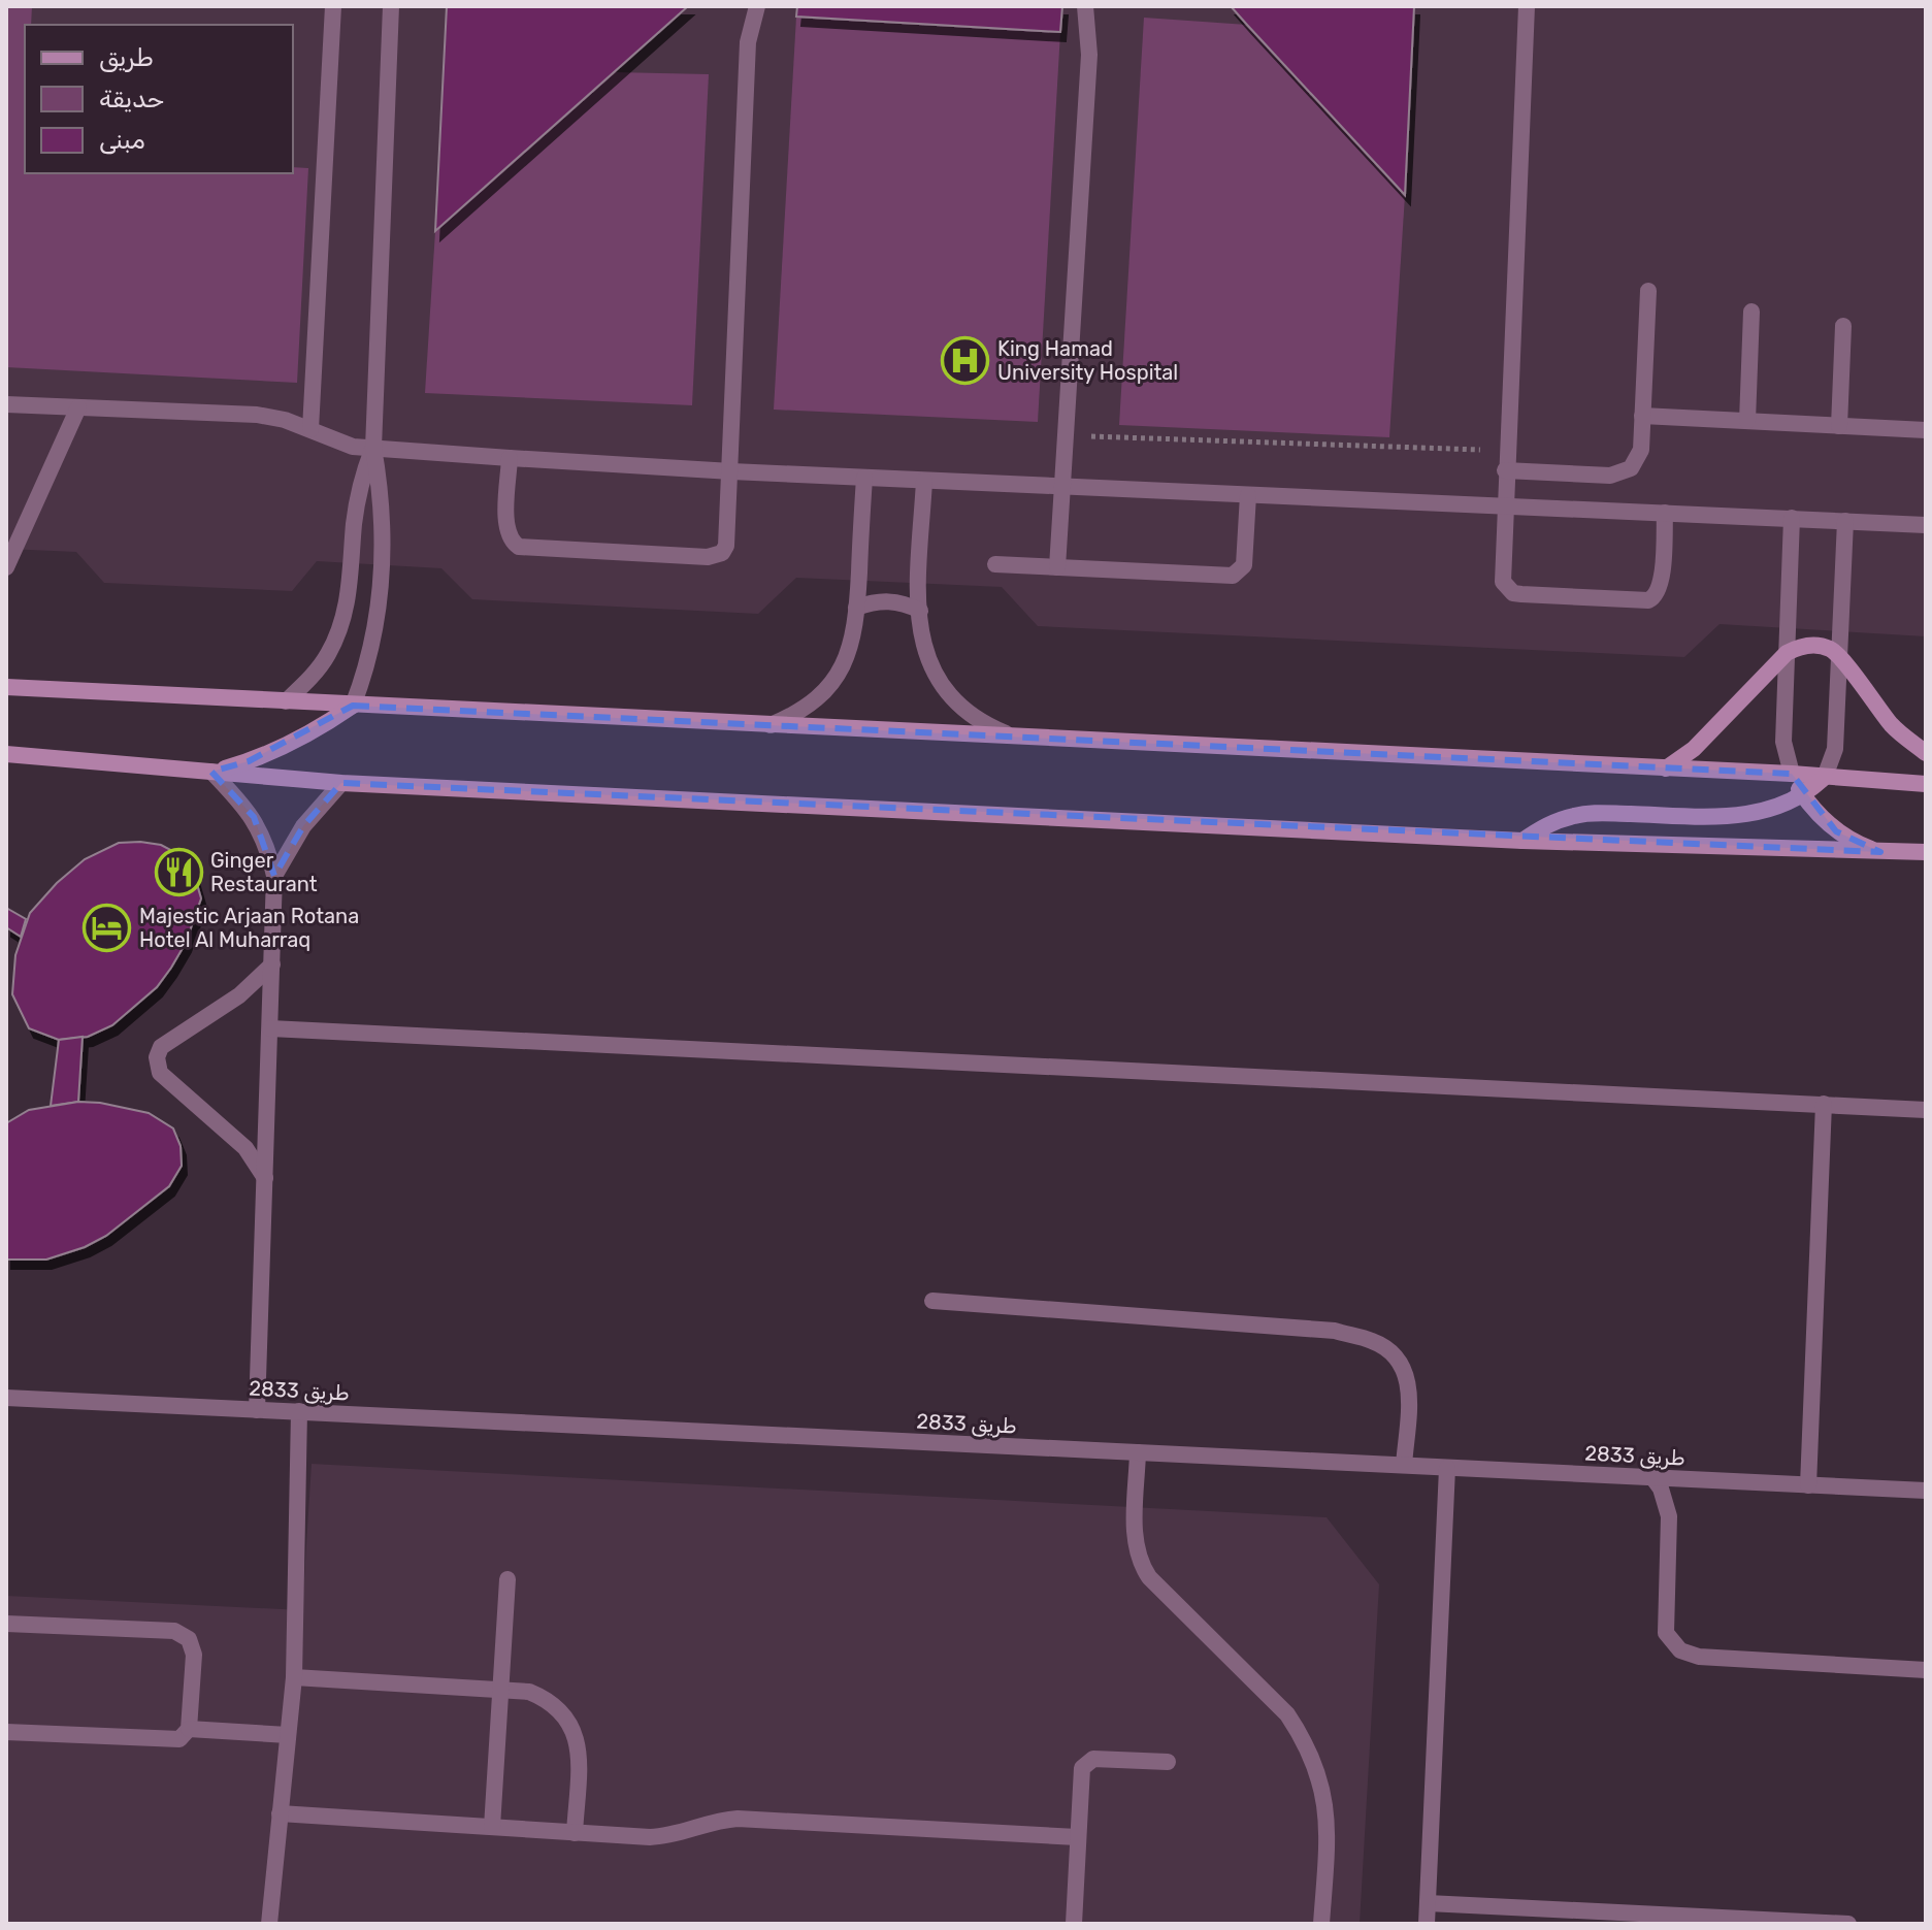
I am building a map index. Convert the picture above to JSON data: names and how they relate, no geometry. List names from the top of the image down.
{
  "streets": {
    "street": ["طريق 2833"]
  },
  "places": {
    "hospital": ["King Hamad University Hospital"],
    "restaurant": ["Ginger Restaurant"],
    "hotel": ["Majestic Arjaan Rotana Hotel Al Muharraq"]
  },
  "legend": ["طريق", "حديقة", "مبنى"]
}
